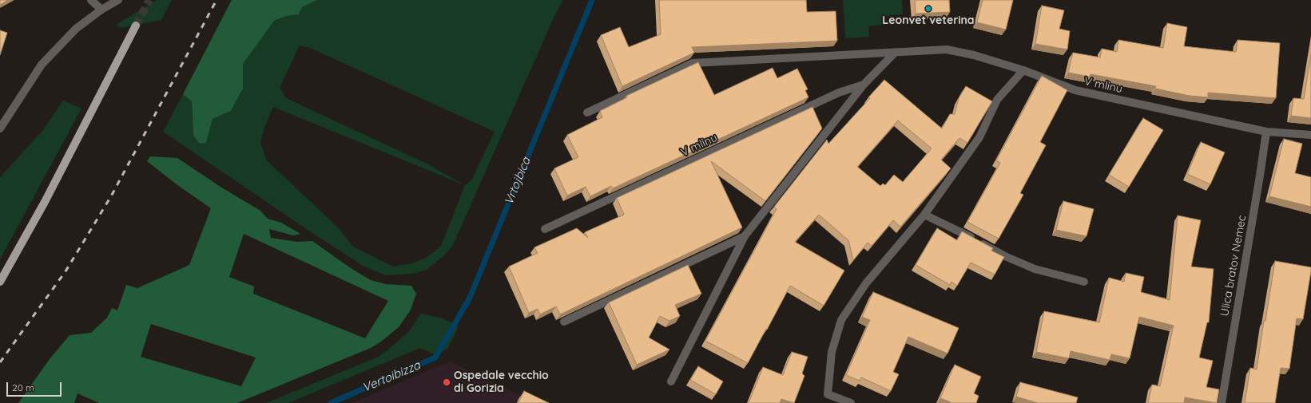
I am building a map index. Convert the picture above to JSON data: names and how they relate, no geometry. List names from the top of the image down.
{
  "streets": {
    "street": ["V mlinu", "Ulica bratov Nemec"]
  },
  "crossings": [
    ["V mlinu", "Ulica bratov Nemec"]
  ],
  "water": ["Vrtojbica", "Vertoibizza"],
  "places": ["Leonvet veterina", "Ospedale vecchio di Gorizia"],
  "scale_bar": "20 m"
}
